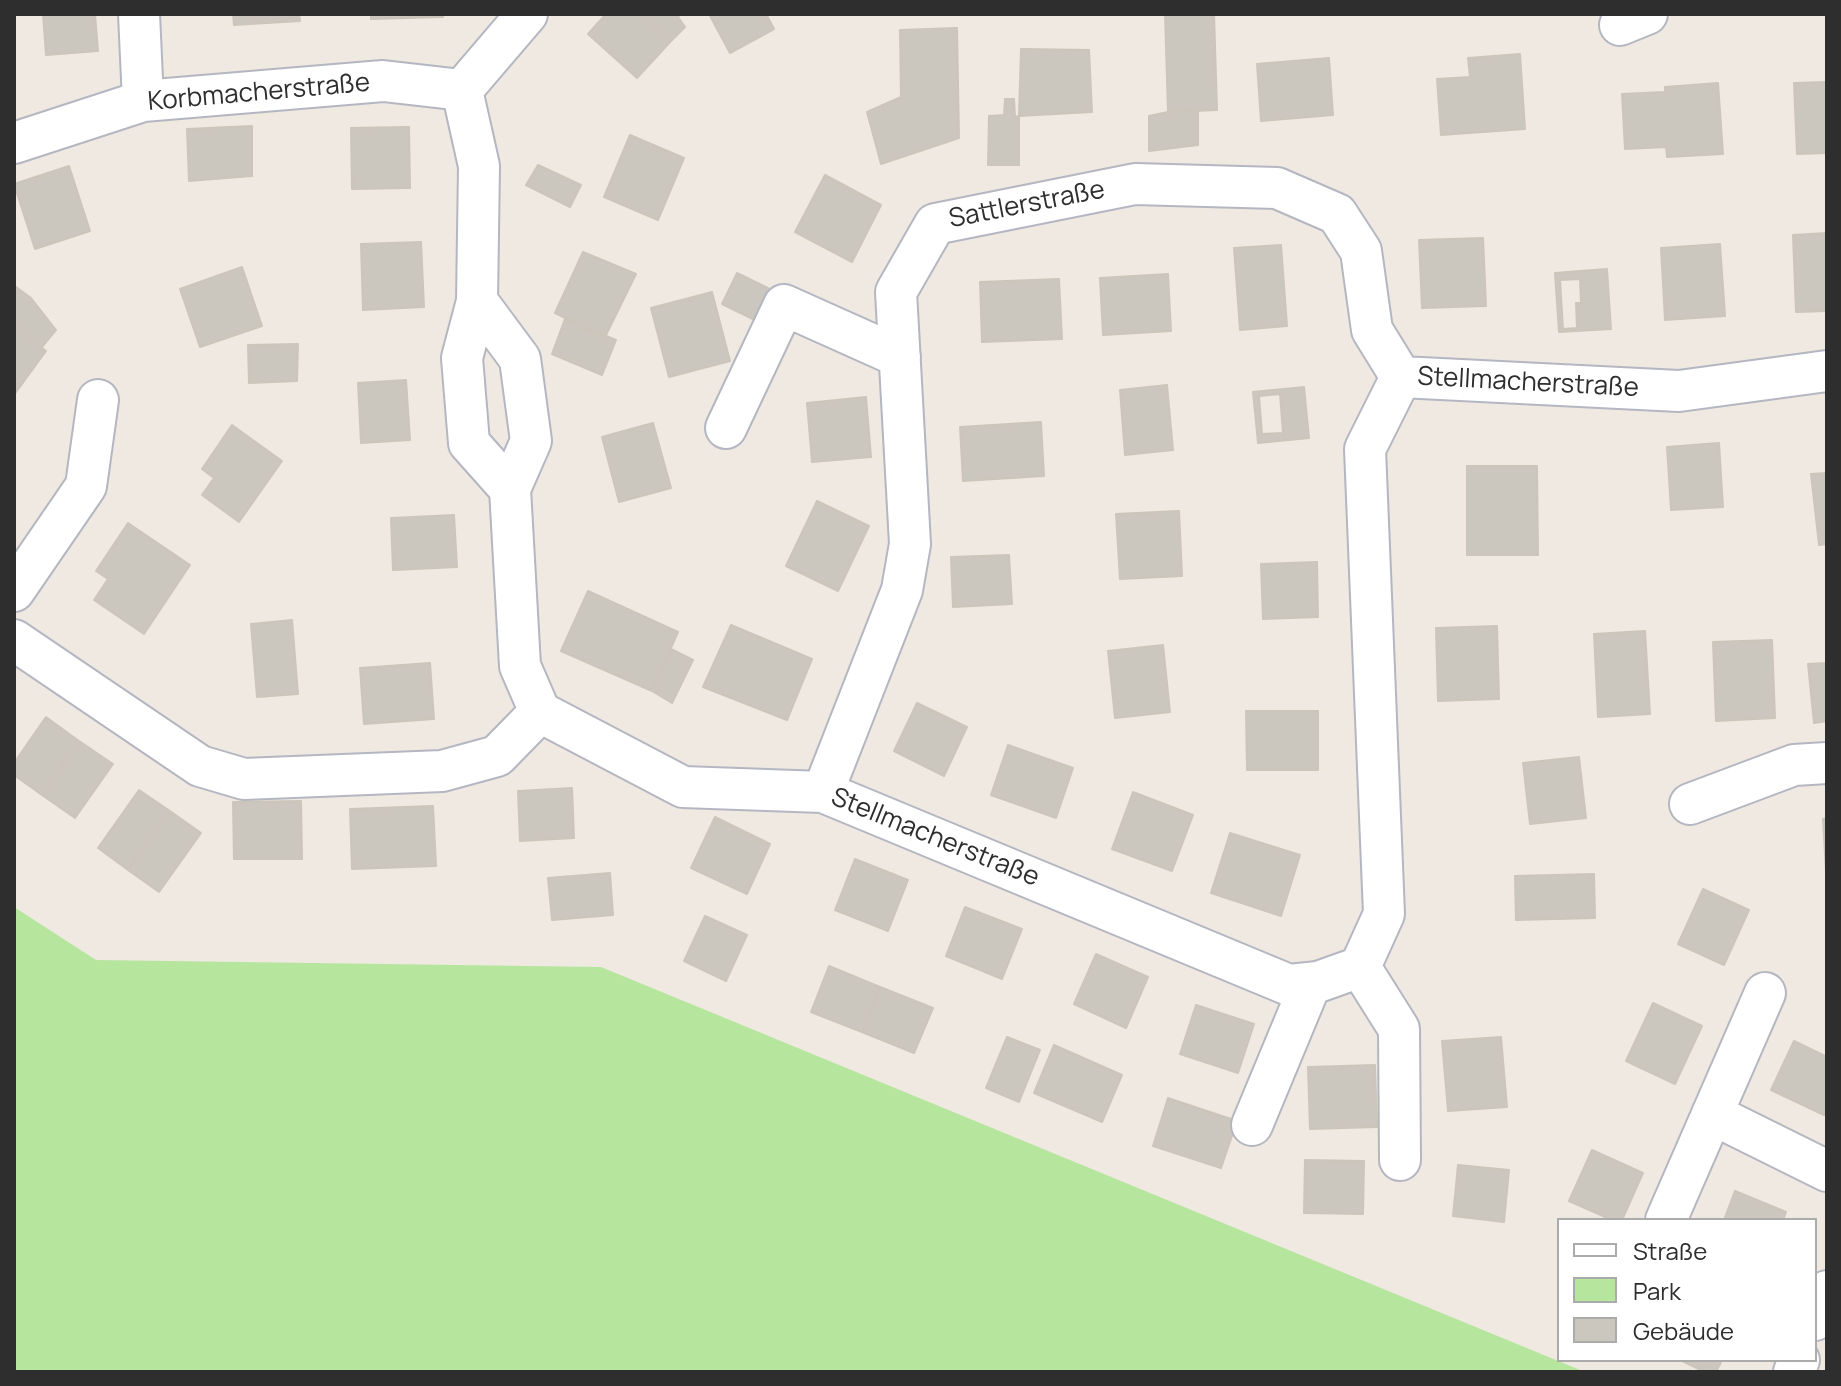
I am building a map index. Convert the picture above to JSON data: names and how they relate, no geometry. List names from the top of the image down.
{
  "streets": {
    "street": ["Korbmacherstraße", "Sattlerstraße", "Stellmacherstraße"]
  },
  "crossings": [
    ["Sattlerstraße", "Stellmacherstraße"]
  ],
  "legend": ["Straße", "Park", "Gebäude"]
}
